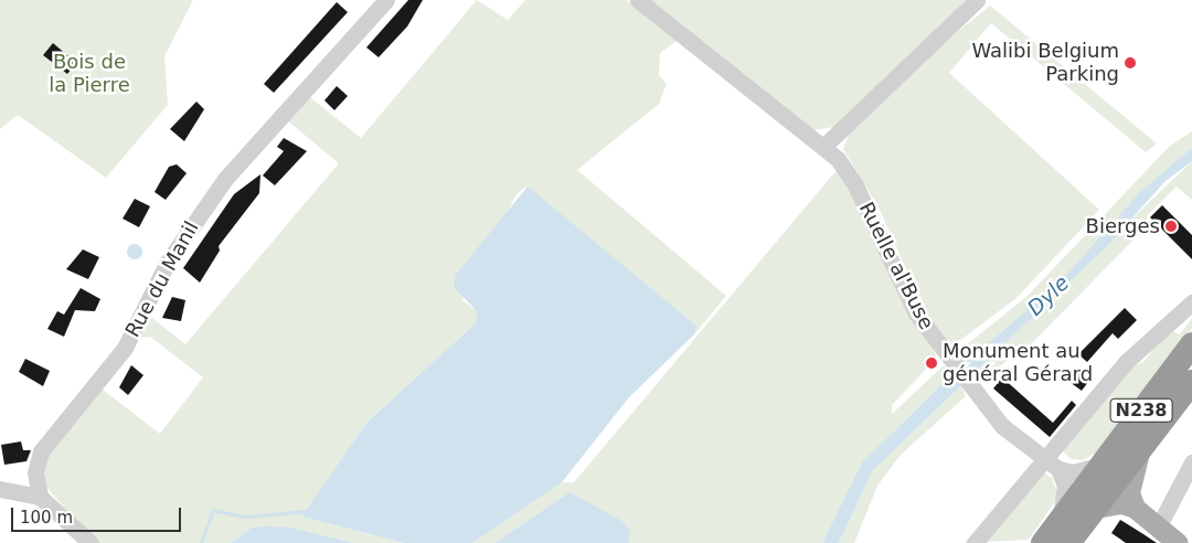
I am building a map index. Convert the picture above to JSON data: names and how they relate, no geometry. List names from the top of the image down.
{
  "streets": {
    "highway": ["N238"],
    "street": ["Ruelle al'Buse", "Rue du Manil"]
  },
  "water": ["Dyle"],
  "parks": ["Bois de la Pierre"],
  "places": ["Walibi Belgium Parking", "Bierges", "Monument au général Gérard"],
  "scale_bar": "100 m"
}
